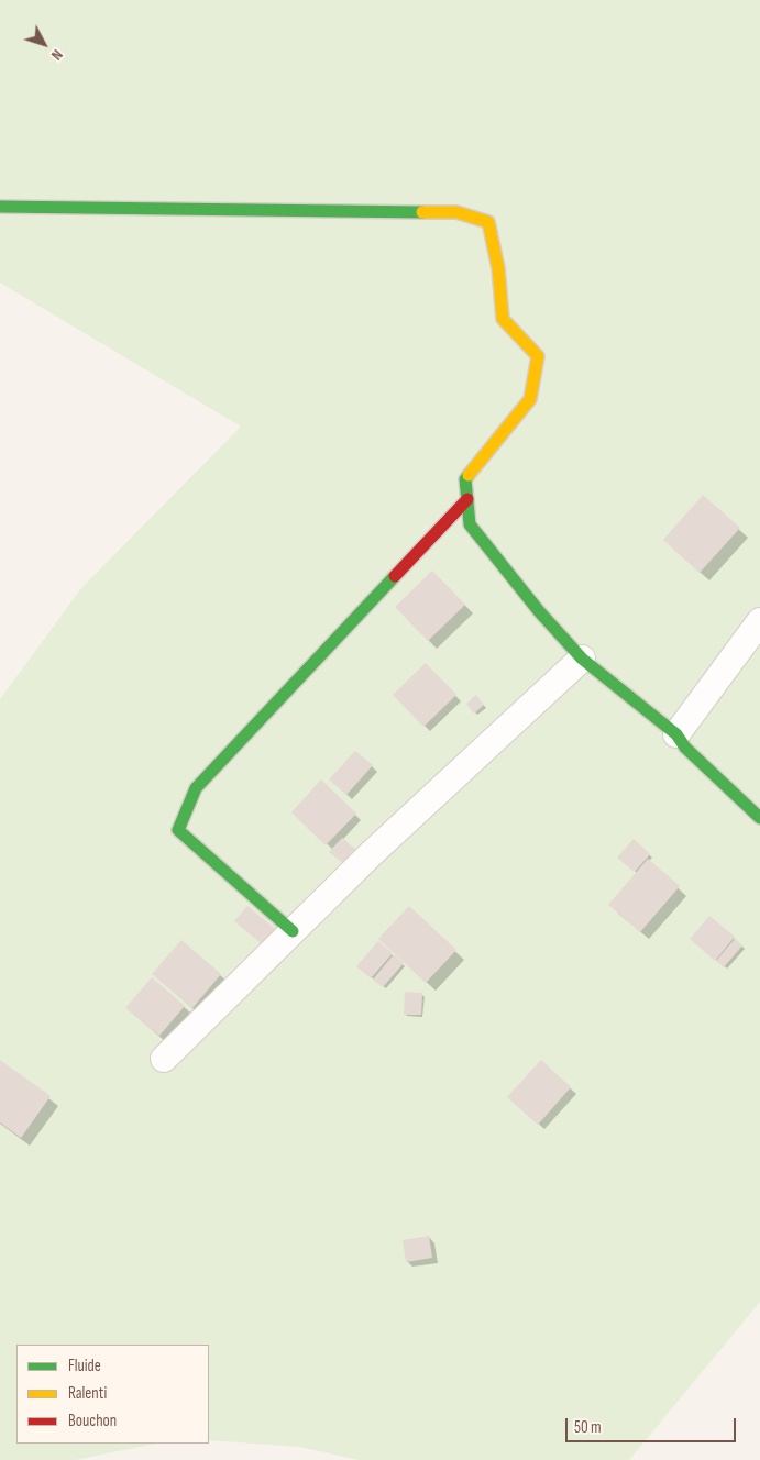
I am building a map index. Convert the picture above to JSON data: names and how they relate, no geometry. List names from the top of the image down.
{
  "legend": ["Fluide", "Ralenti", "Bouchon"],
  "scale_bar": "50 m",
  "north": "bottom right"
}
